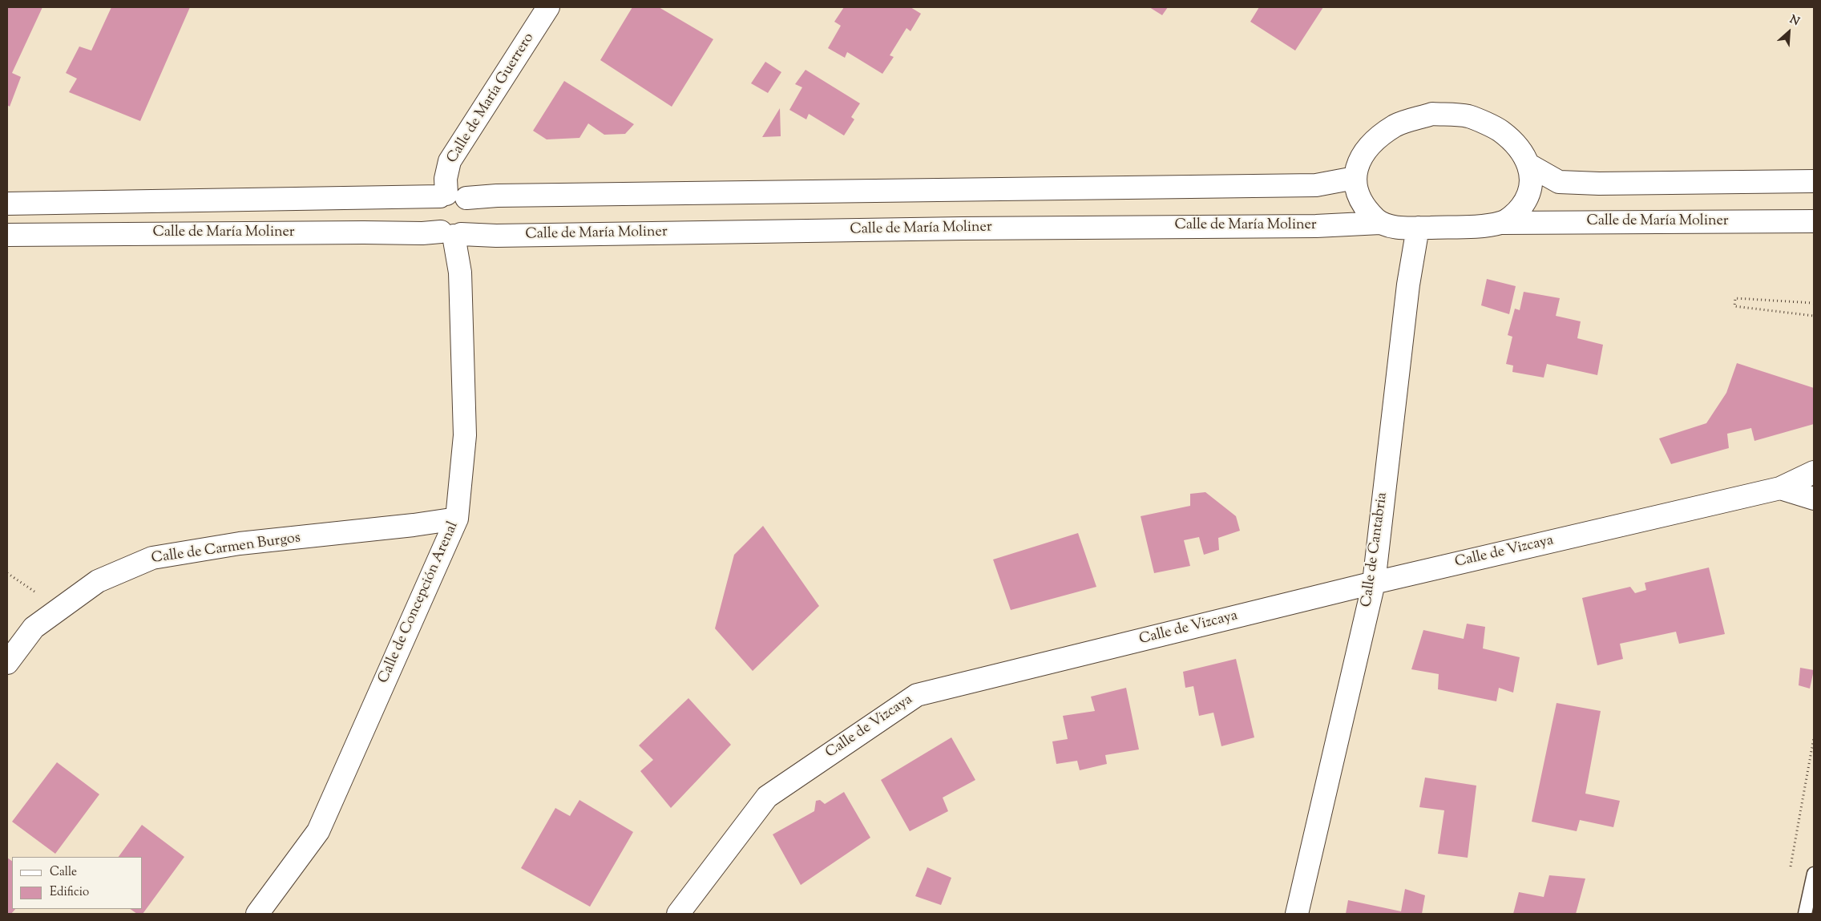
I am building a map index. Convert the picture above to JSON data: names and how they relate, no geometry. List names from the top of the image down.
{
  "streets": {
    "street": [
      "Calle de María Guerrero",
      "Calle de María Moliner",
      "Calle de Carmen Burgos",
      "Calle de Cantabria",
      "Calle de Vizcaya",
      "Calle de Concepción Arenal"
    ]
  },
  "crossings": [
    ["Calle de María Guerrero", "Calle de María Moliner"],
    ["Calle de María Guerrero", "Calle de Concepción Arenal"],
    ["Calle de María Moliner", "Calle de Cantabria"],
    ["Calle de María Moliner", "Calle de Concepción Arenal"],
    ["Calle de Carmen Burgos", "Calle de Concepción Arenal"],
    ["Calle de Cantabria", "Calle de Vizcaya"]
  ],
  "legend": ["Calle", "Edificio"],
  "north": "top right"
}
